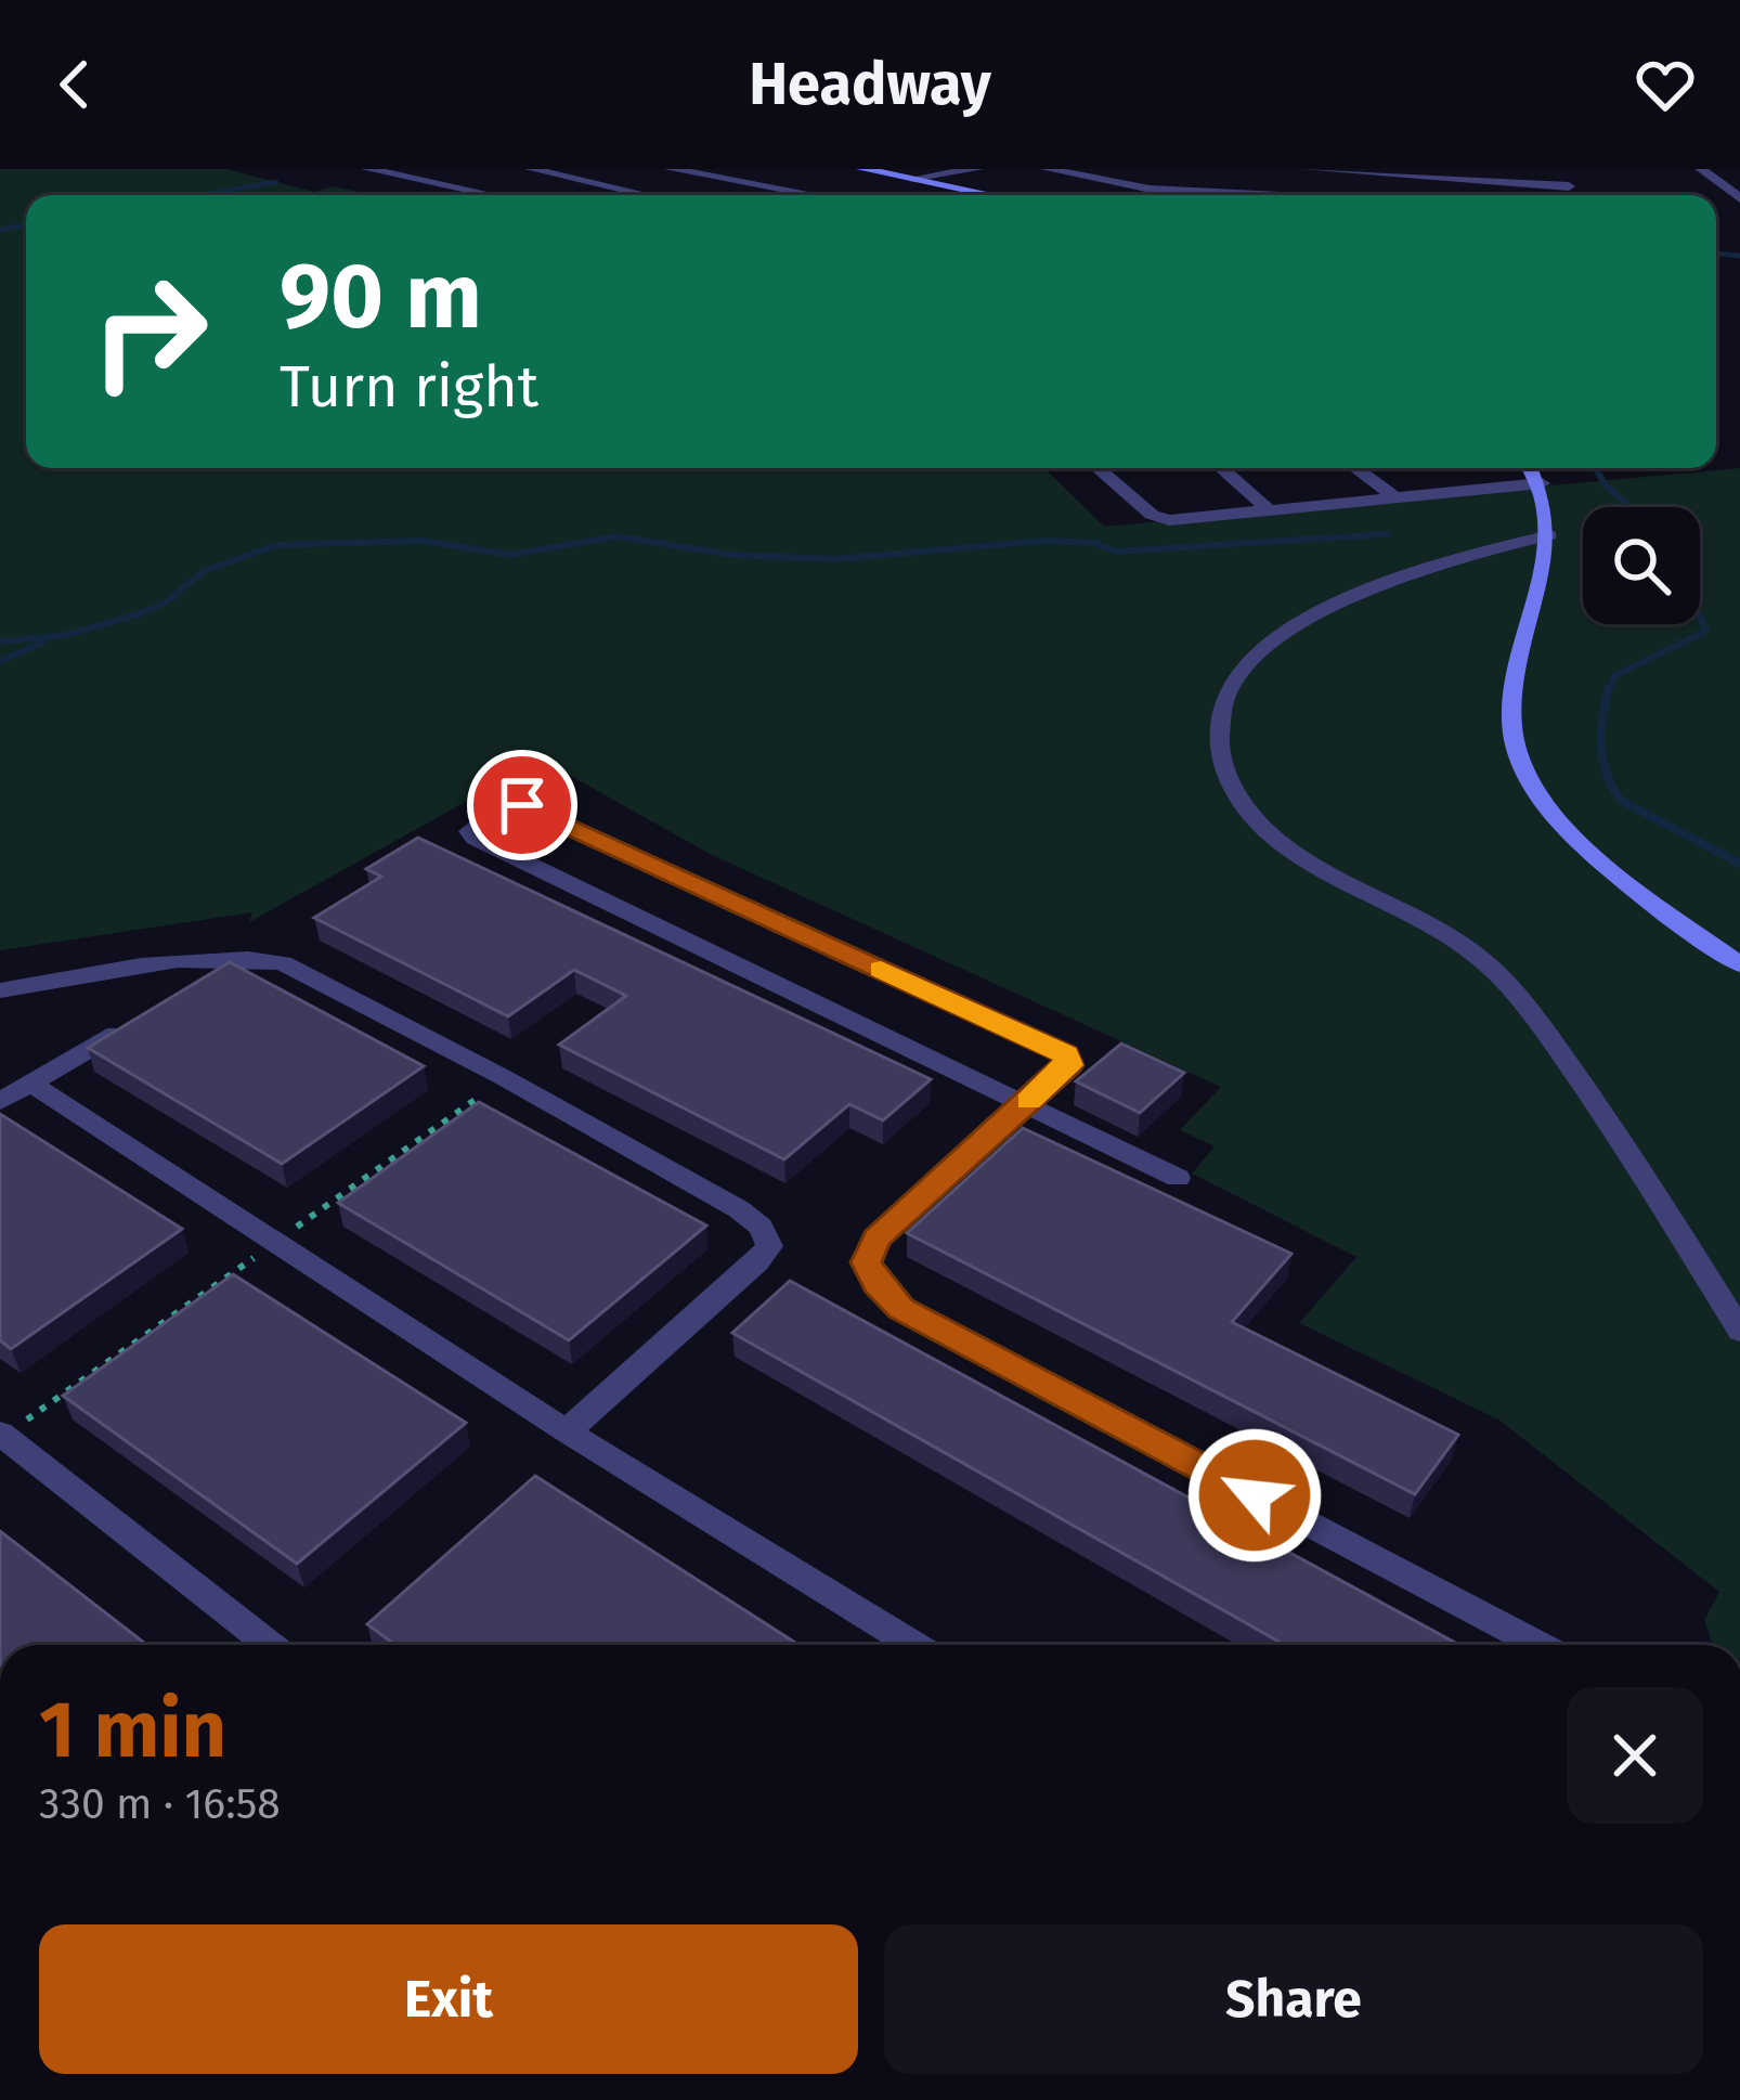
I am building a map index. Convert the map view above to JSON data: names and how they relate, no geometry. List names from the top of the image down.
{
  "page": {
    "header": "Headway",
    "turn": ["90 m", "Turn right"],
    "heading": ["1 min", "330 m · 16:58"],
    "buttons": ["Exit", "Share"]
  }
}
